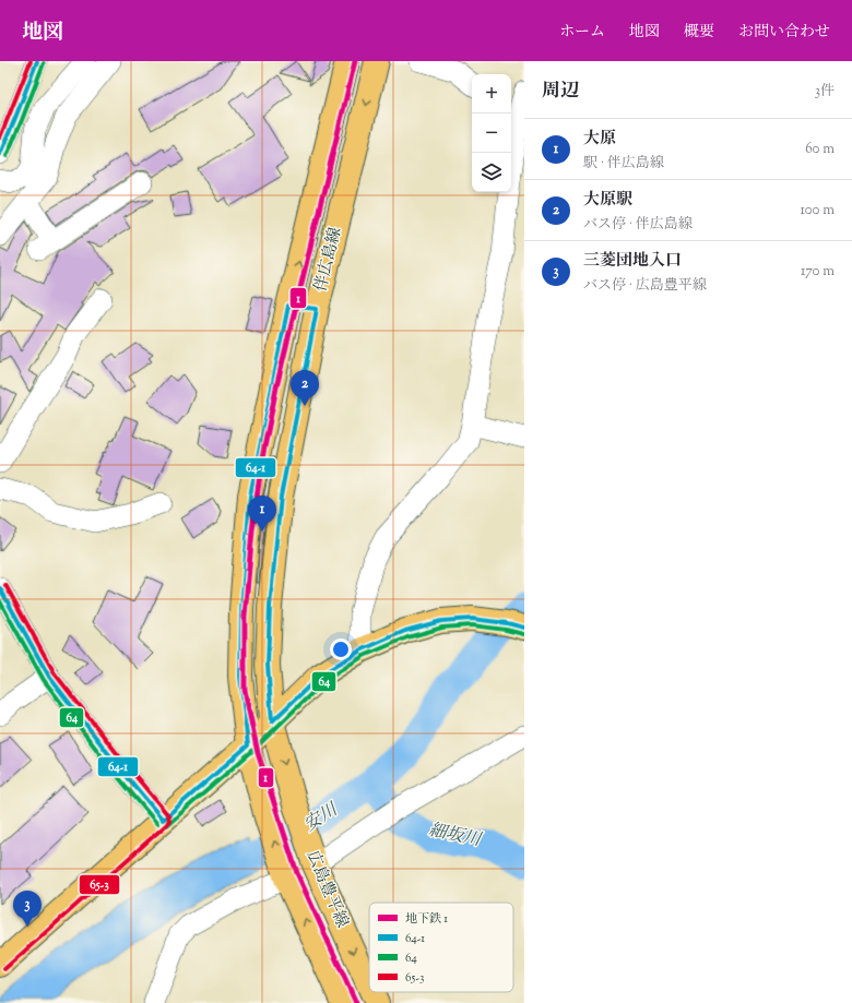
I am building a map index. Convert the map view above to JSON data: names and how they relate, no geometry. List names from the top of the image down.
{
  "streets": {
    "main road": ["伴広島線", "広島豊平線"]
  },
  "crossings": [
    ["伴広島線", "広島豊平線"]
  ],
  "water": ["安川", "細坂川"],
  "lines": [
    "metro line 1",
    "transit line 64-1",
    "transit line 65-3",
    "transit line 64"
  ],
  "legend": [
    "地下鉄 1",
    "64-1",
    "64",
    "65-3"
  ],
  "page": {
    "header": "地図",
    "nav": [
      "ホーム",
      "地図",
      "概要",
      "お問い合わせ"
    ],
    "heading": ["周辺", "3件"],
    "map_buttons": ["+", "−"],
    "list": [
      {
        "mark": "1",
        "name": "大原",
        "note": "駅 · 伴広島線",
        "value": "60 m"
      },
      {
        "mark": "2",
        "name": "大原駅",
        "note": "バス停 · 伴広島線",
        "value": "100 m"
      },
      {
        "mark": "3",
        "name": "三菱団地入口",
        "note": "バス停 · 広島豊平線",
        "value": "170 m"
      }
    ],
    "pins": ["2", "1", "3"]
  }
}
